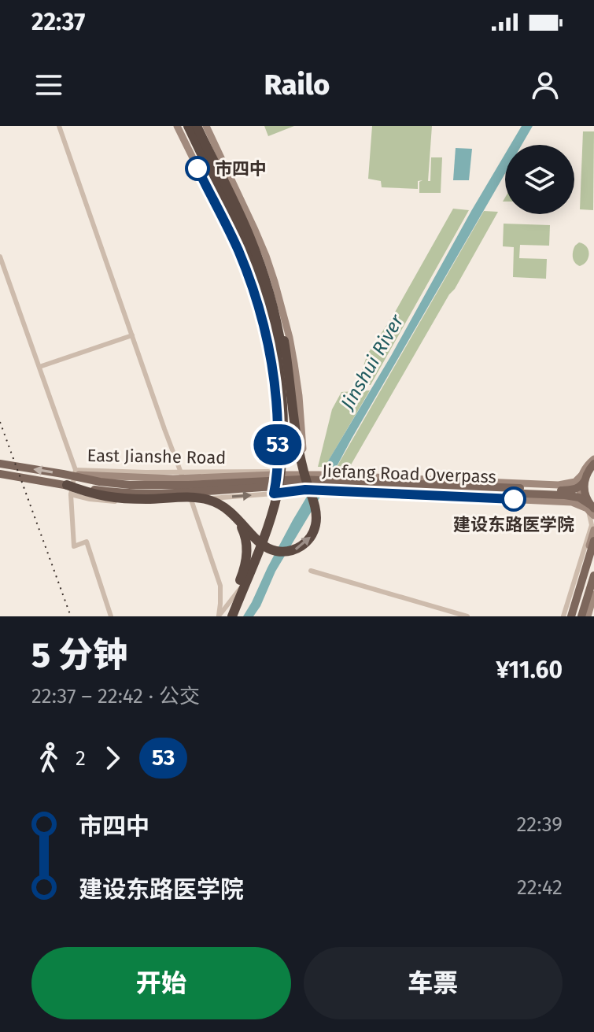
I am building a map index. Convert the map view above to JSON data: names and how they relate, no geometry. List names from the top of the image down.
{
  "streets": {
    "main road": ["Jiefang Road Overpass"],
    "street": ["East Jianshe Road"]
  },
  "water": ["Jinshui River"],
  "places": ["市四中", "建设东路医学院"],
  "lines": ["bus line 53"],
  "page": {
    "status": "22:37",
    "header": "Railo",
    "on_map": "53",
    "heading": ["5 分钟", "22:37 – 22:42 · 公交", "¥11.60"],
    "legs": ["2", "53"],
    "list": [
      {
        "name": "市四中",
        "value": "22:39"
      },
      {
        "name": "建设东路医学院",
        "value": "22:42"
      }
    ],
    "buttons": ["开始", "车票"]
  }
}
